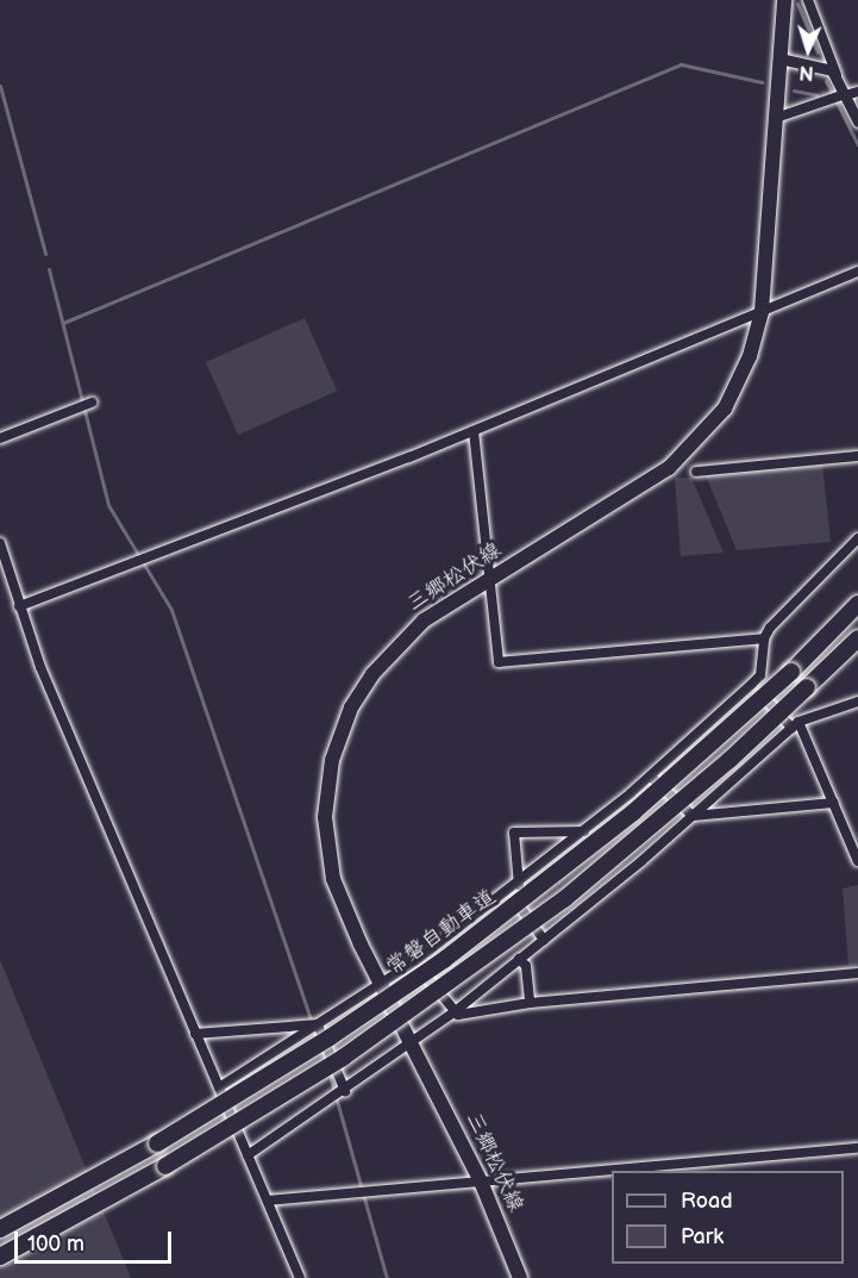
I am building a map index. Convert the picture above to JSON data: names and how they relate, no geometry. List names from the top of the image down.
{
  "streets": {
    "highway": ["常磐自動車道"],
    "main road": ["三郷松伏線"]
  },
  "legend": ["Road", "Park"],
  "scale_bar": "100 m",
  "north": "bottom"
}
